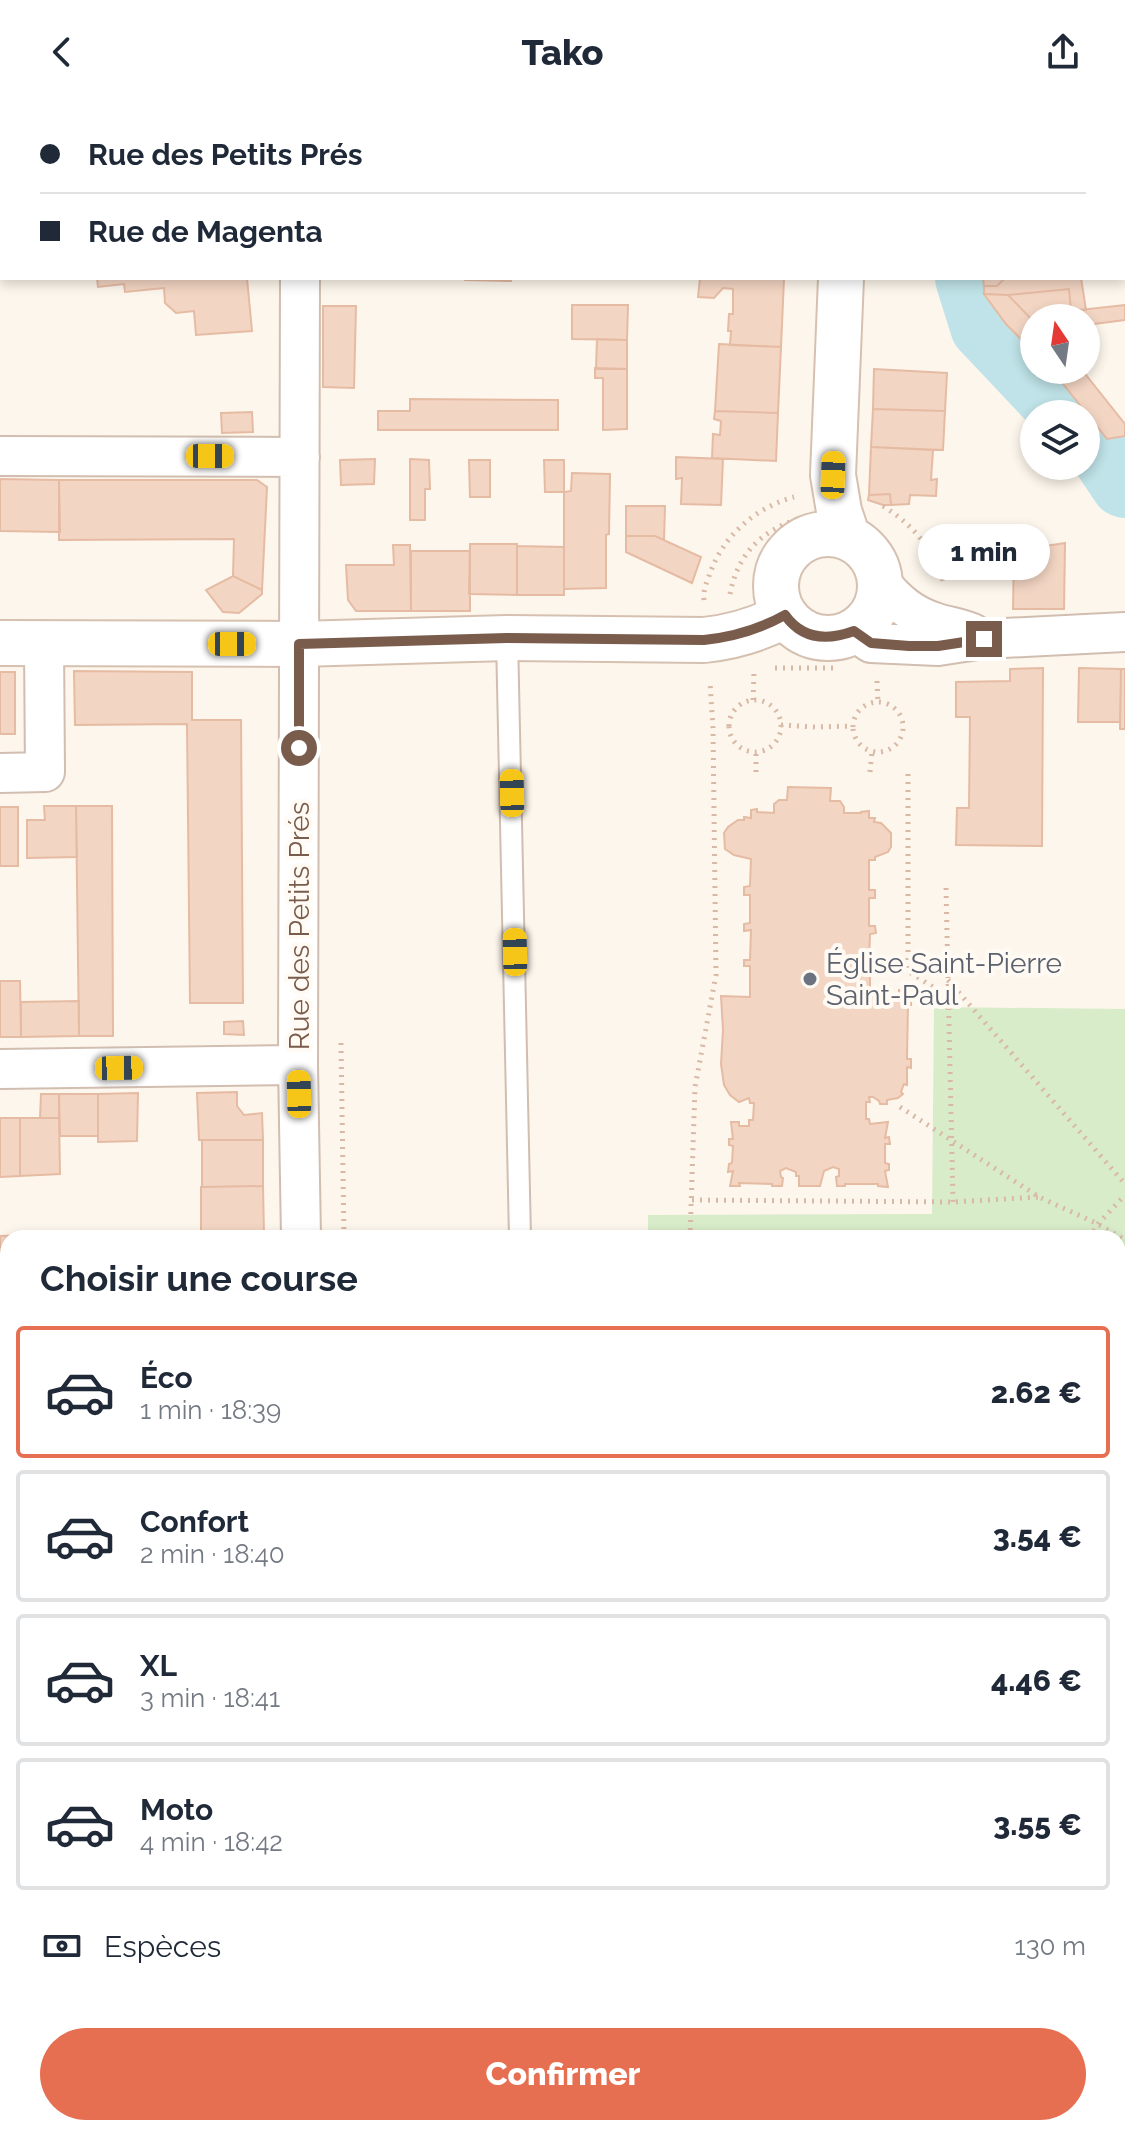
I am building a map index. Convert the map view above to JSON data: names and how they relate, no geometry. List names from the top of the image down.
{
  "streets": {
    "street": ["Rue des Petits Prés"]
  },
  "places": ["Église Saint-Pierre Saint-Paul"],
  "north": "top",
  "page": {
    "header": "Tako",
    "banner": ["Rue des Petits Prés", "Rue de Magenta"],
    "bubble": "1 min",
    "heading": "Choisir une course",
    "list": [
      {
        "name": "Éco",
        "note": "1 min · 18:39",
        "value": "2.62 €"
      },
      {
        "name": "Confort",
        "note": "2 min · 18:40",
        "value": "3.54 €"
      },
      {
        "name": "XL",
        "note": "3 min · 18:41",
        "value": "4.46 €"
      },
      {
        "name": "Moto",
        "note": "4 min · 18:42",
        "value": "3.55 €"
      }
    ],
    "pay": ["Espèces", "130 m"],
    "buttons": "Confirmer"
  }
}
